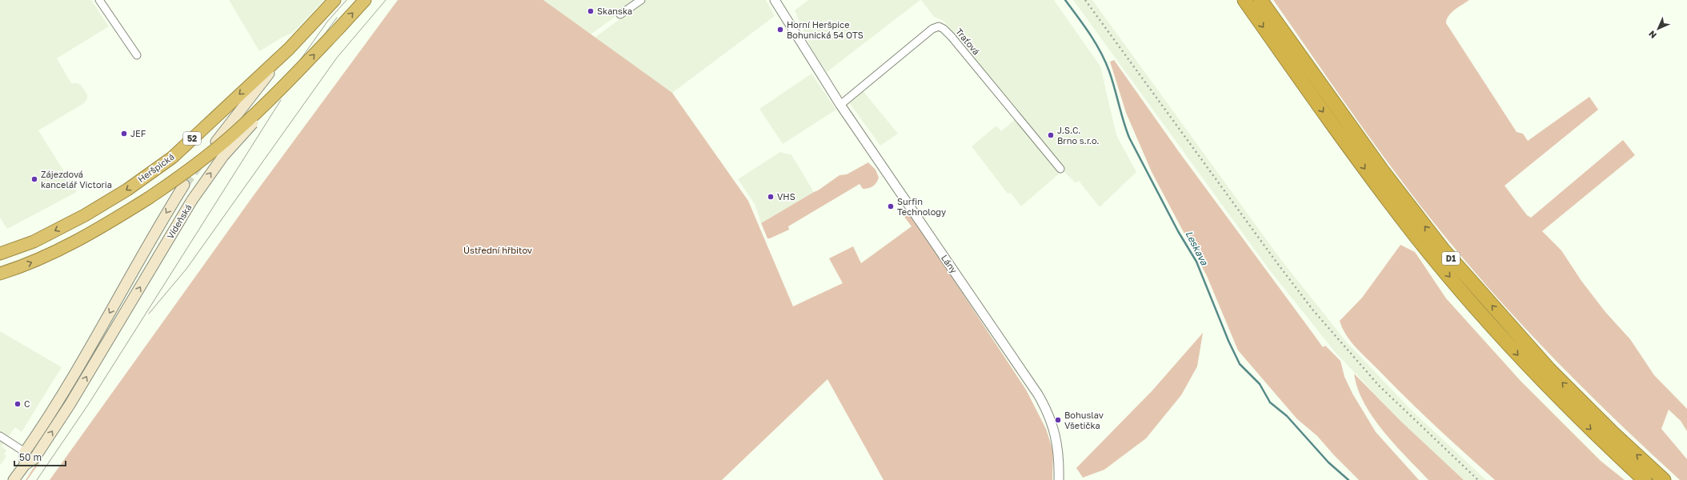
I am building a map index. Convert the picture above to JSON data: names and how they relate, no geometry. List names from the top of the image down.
{
  "streets": {
    "highway": [
      "52",
      "Heršpická",
      "Vídeňská",
      "D1"
    ],
    "street": ["Traťová", "Lány"]
  },
  "crossings": [
    ["Traťová", "Lány"],
    ["52", "Heršpická"],
    ["52", "Vídeňská"]
  ],
  "water": ["Leskava"],
  "parks": ["Ústřední hřbitov"],
  "places": [
    "Skanska",
    "Horní Heršpice Bohunická 54 OTS",
    "JEF",
    "J.S.C. Brno s.r.o.",
    "Zájezdová kancelář Victoria",
    "VHS",
    "Surfin Technology",
    "C",
    "Bohuslav Všetička"
  ],
  "scale_bar": "50 m",
  "north": "bottom left"
}
